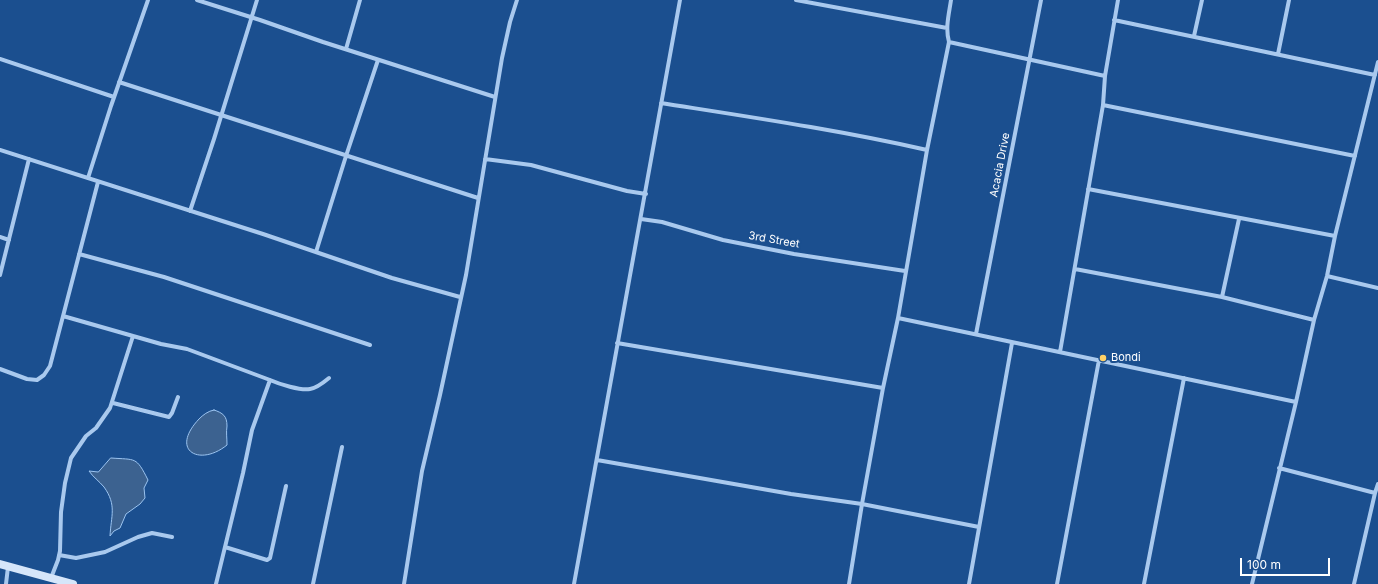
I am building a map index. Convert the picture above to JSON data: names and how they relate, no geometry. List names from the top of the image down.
{
  "streets": {
    "street": ["Acacia Drive", "3rd Street"]
  },
  "places": ["Bondi"],
  "scale_bar": "100 m"
}
